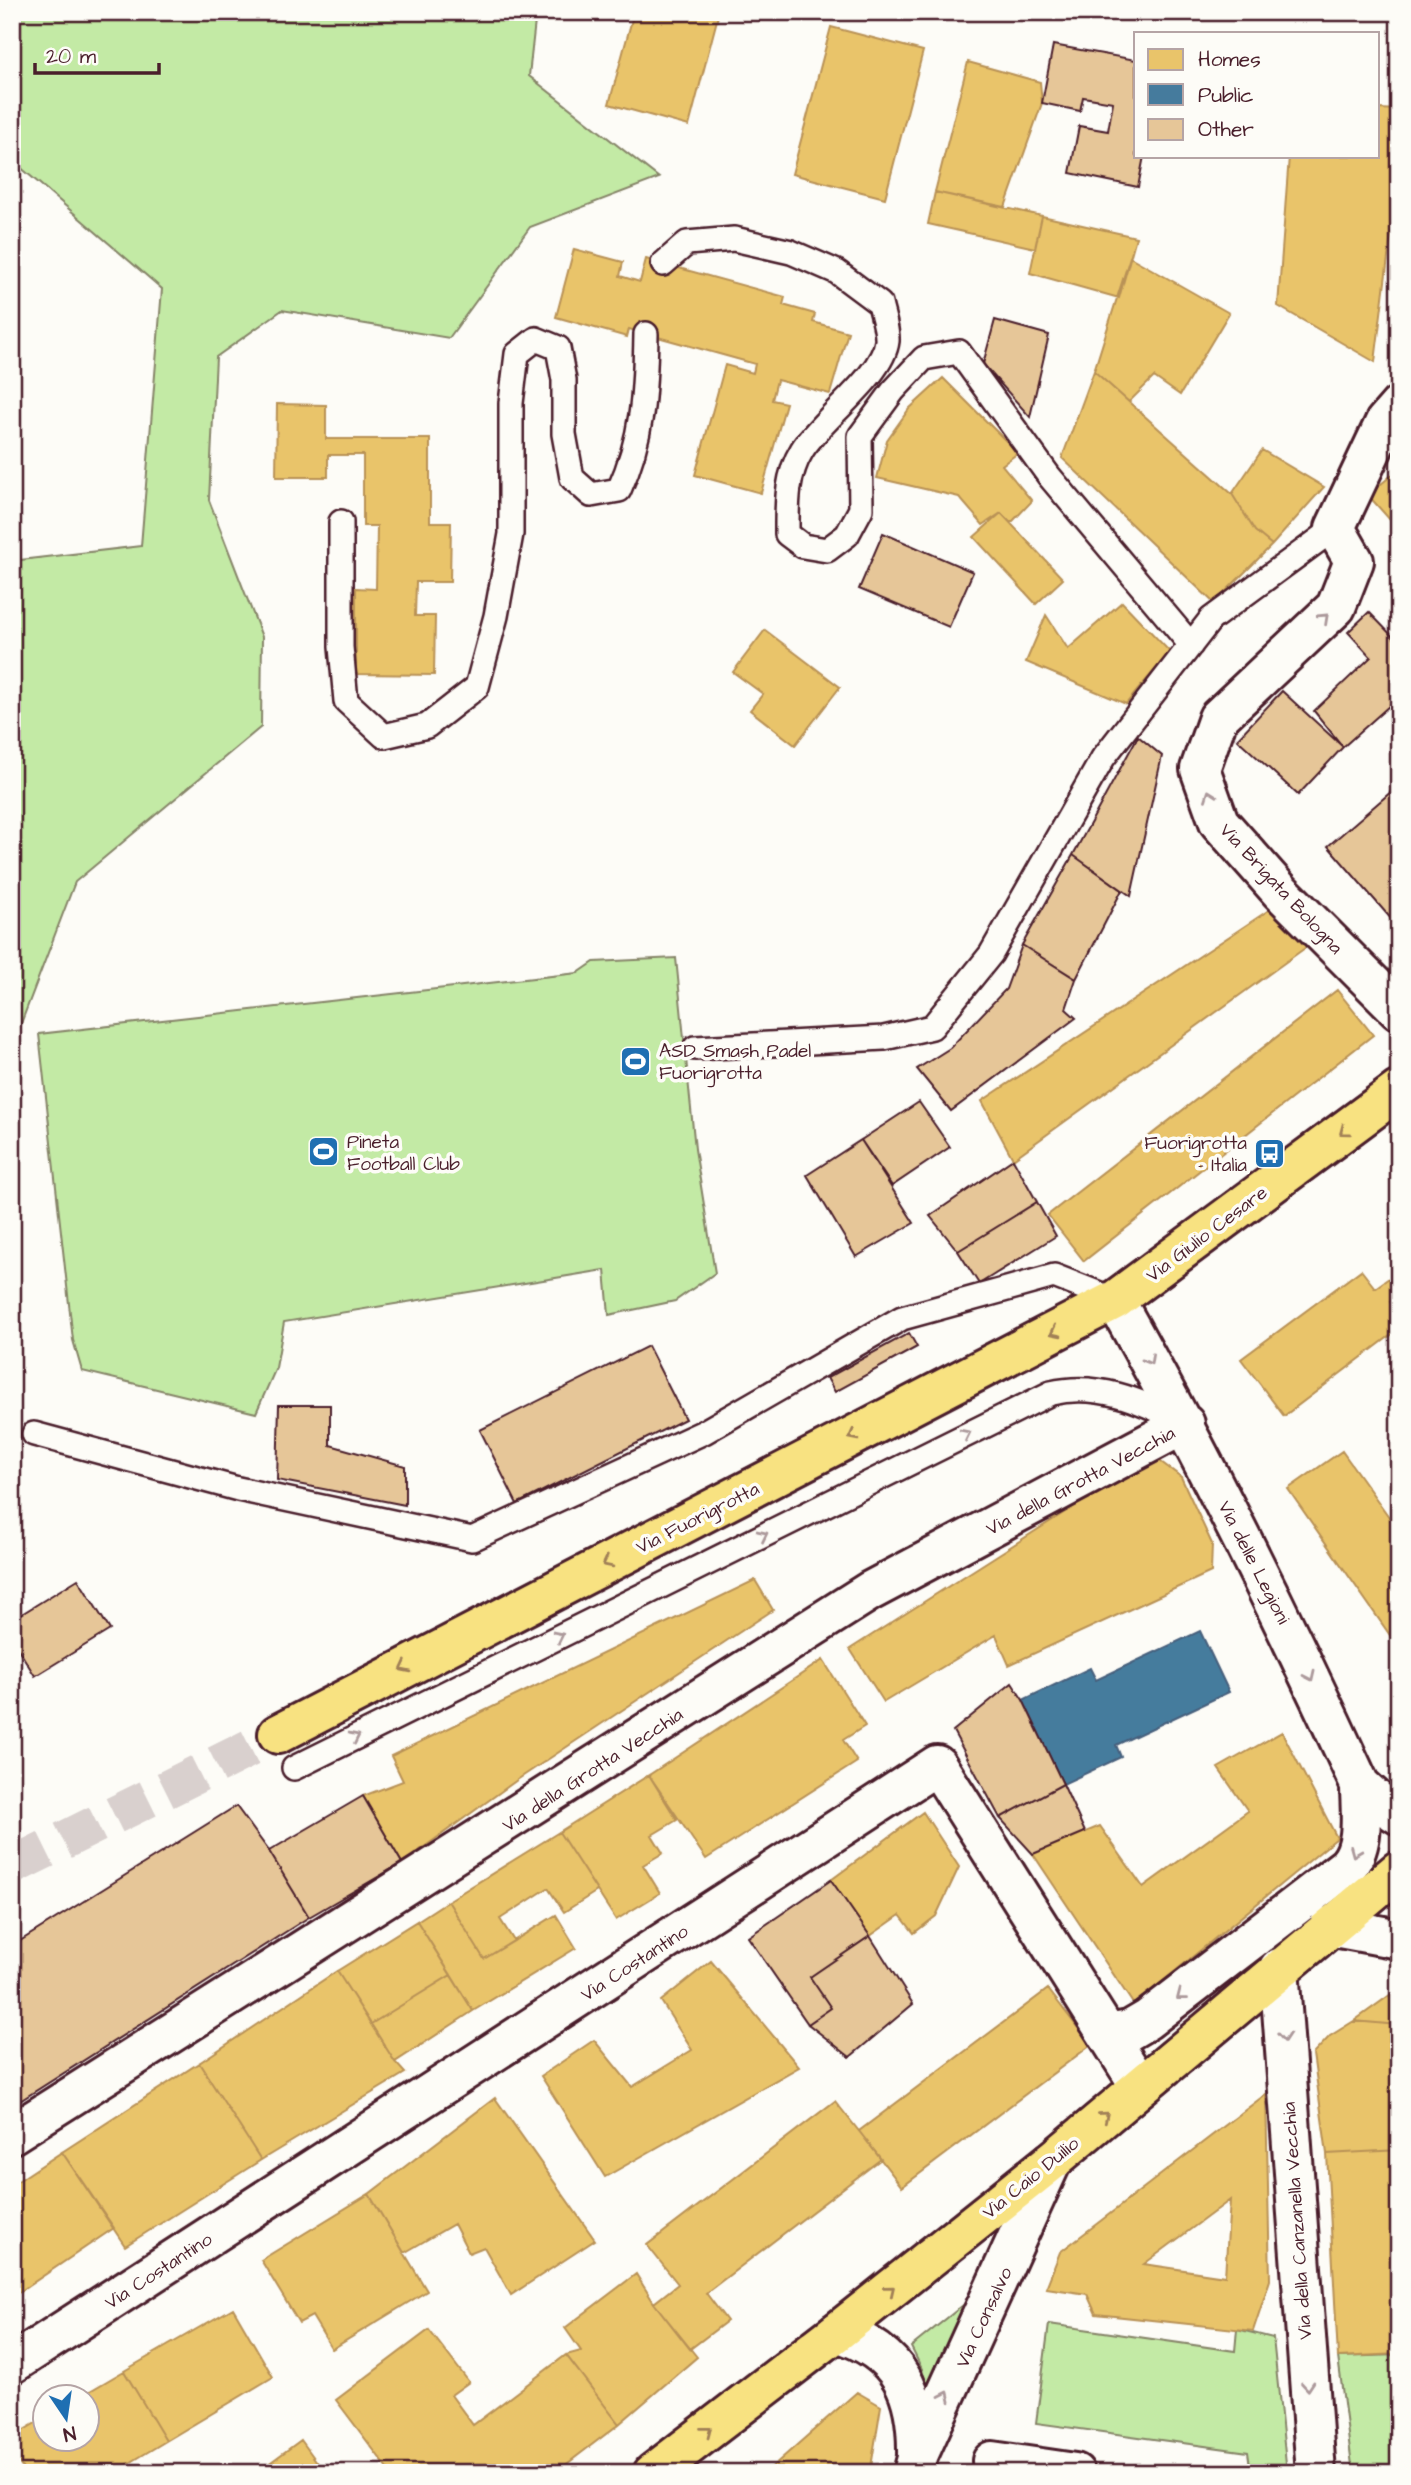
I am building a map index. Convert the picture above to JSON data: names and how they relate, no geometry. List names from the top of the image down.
{
  "streets": {
    "main road": ["Via Giulio Cesare", "Via Fuorigrotta", "Via Caio Duilio"],
    "street": [
      "Via Brigata Bologna",
      "Via della Grotta Vecchia",
      "Via delle Legioni",
      "Via Costantino",
      "Via della Canzanella Vecchia",
      "Via Consalvo"
    ]
  },
  "crossings": [
    ["Via Giulio Cesare", "Via Fuorigrotta"],
    ["Via Giulio Cesare", "Via delle Legioni"],
    ["Via della Grotta Vecchia", "Via delle Legioni"],
    ["Via Fuorigrotta", "Via delle Legioni"],
    ["Via Costantino", "Via Caio Duilio"],
    ["Via Caio Duilio", "Via della Canzanella Vecchia"],
    ["Via Caio Duilio", "Via Consalvo"]
  ],
  "one_way": [
    "Via Giulio Cesare",
    "Via Fuorigrotta",
    "Via delle Legioni",
    "Via Caio Duilio",
    "Via della Canzanella Vecchia",
    "Via Consalvo"
  ],
  "places": {
    "sports": ["ASD Smash Padel Fuorigrotta", "Pineta Football Club"],
    "bus stop": ["Fuorigrotta - Italia"]
  },
  "legend": ["Homes", "Public", "Other"],
  "scale_bar": "20 m",
  "north": "bottom"
}
